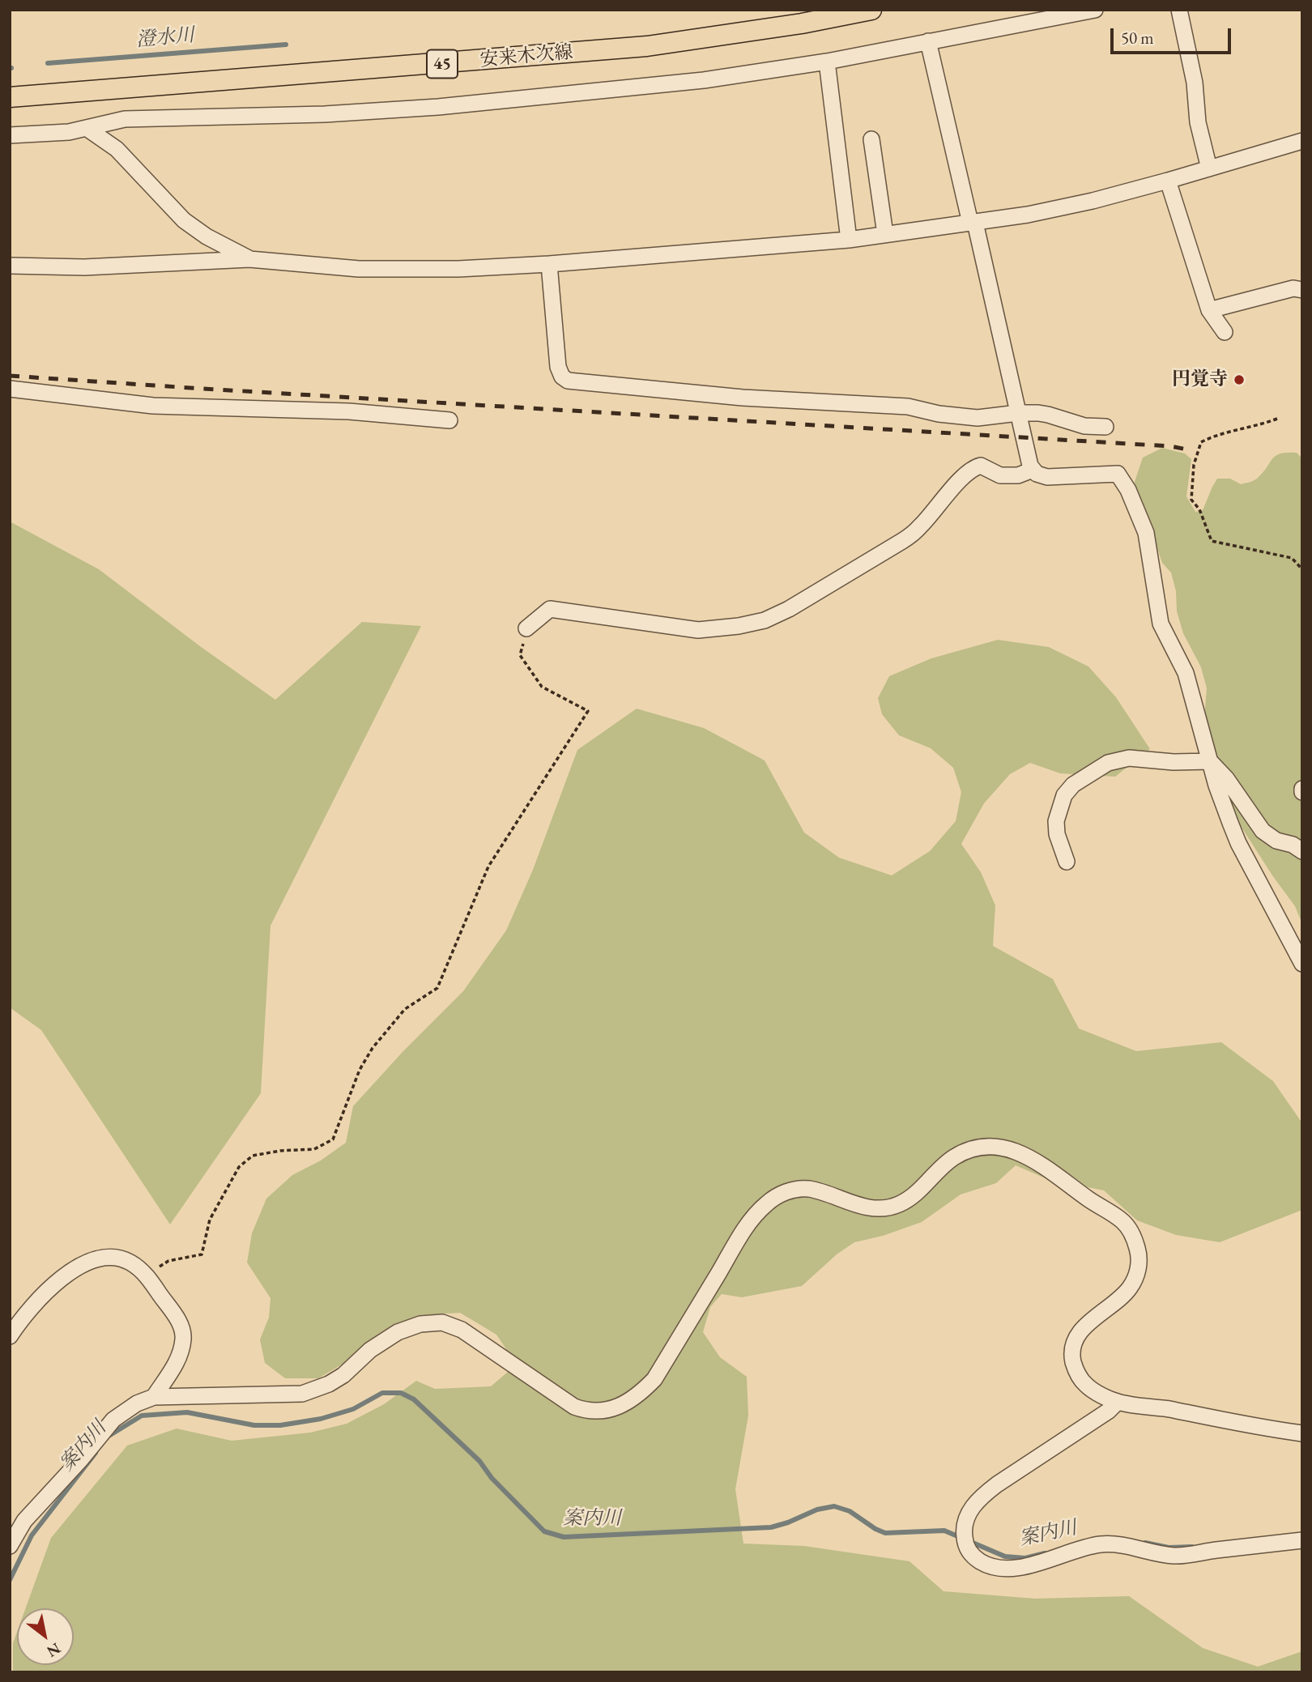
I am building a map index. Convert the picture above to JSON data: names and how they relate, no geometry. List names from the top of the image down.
{
  "streets": {
    "main road": ["安来木次線", "45"]
  },
  "water": ["澄水川", "案内川"],
  "places": ["円覚寺"],
  "scale_bar": "50 m",
  "north": "bottom right"
}
